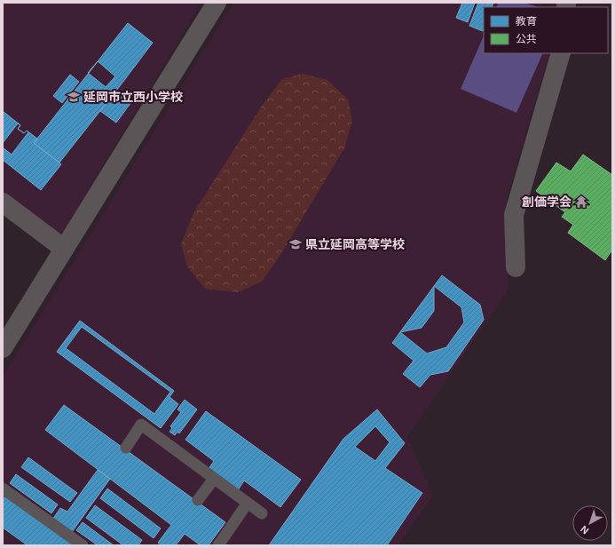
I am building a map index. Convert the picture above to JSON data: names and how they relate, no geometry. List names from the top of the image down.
{
  "places": {
    "school or university": ["延岡市立西小学校", "県立延岡高等学校"],
    "temple": ["創価学会"]
  },
  "legend": ["教育", "公共"],
  "north": "bottom left"
}
